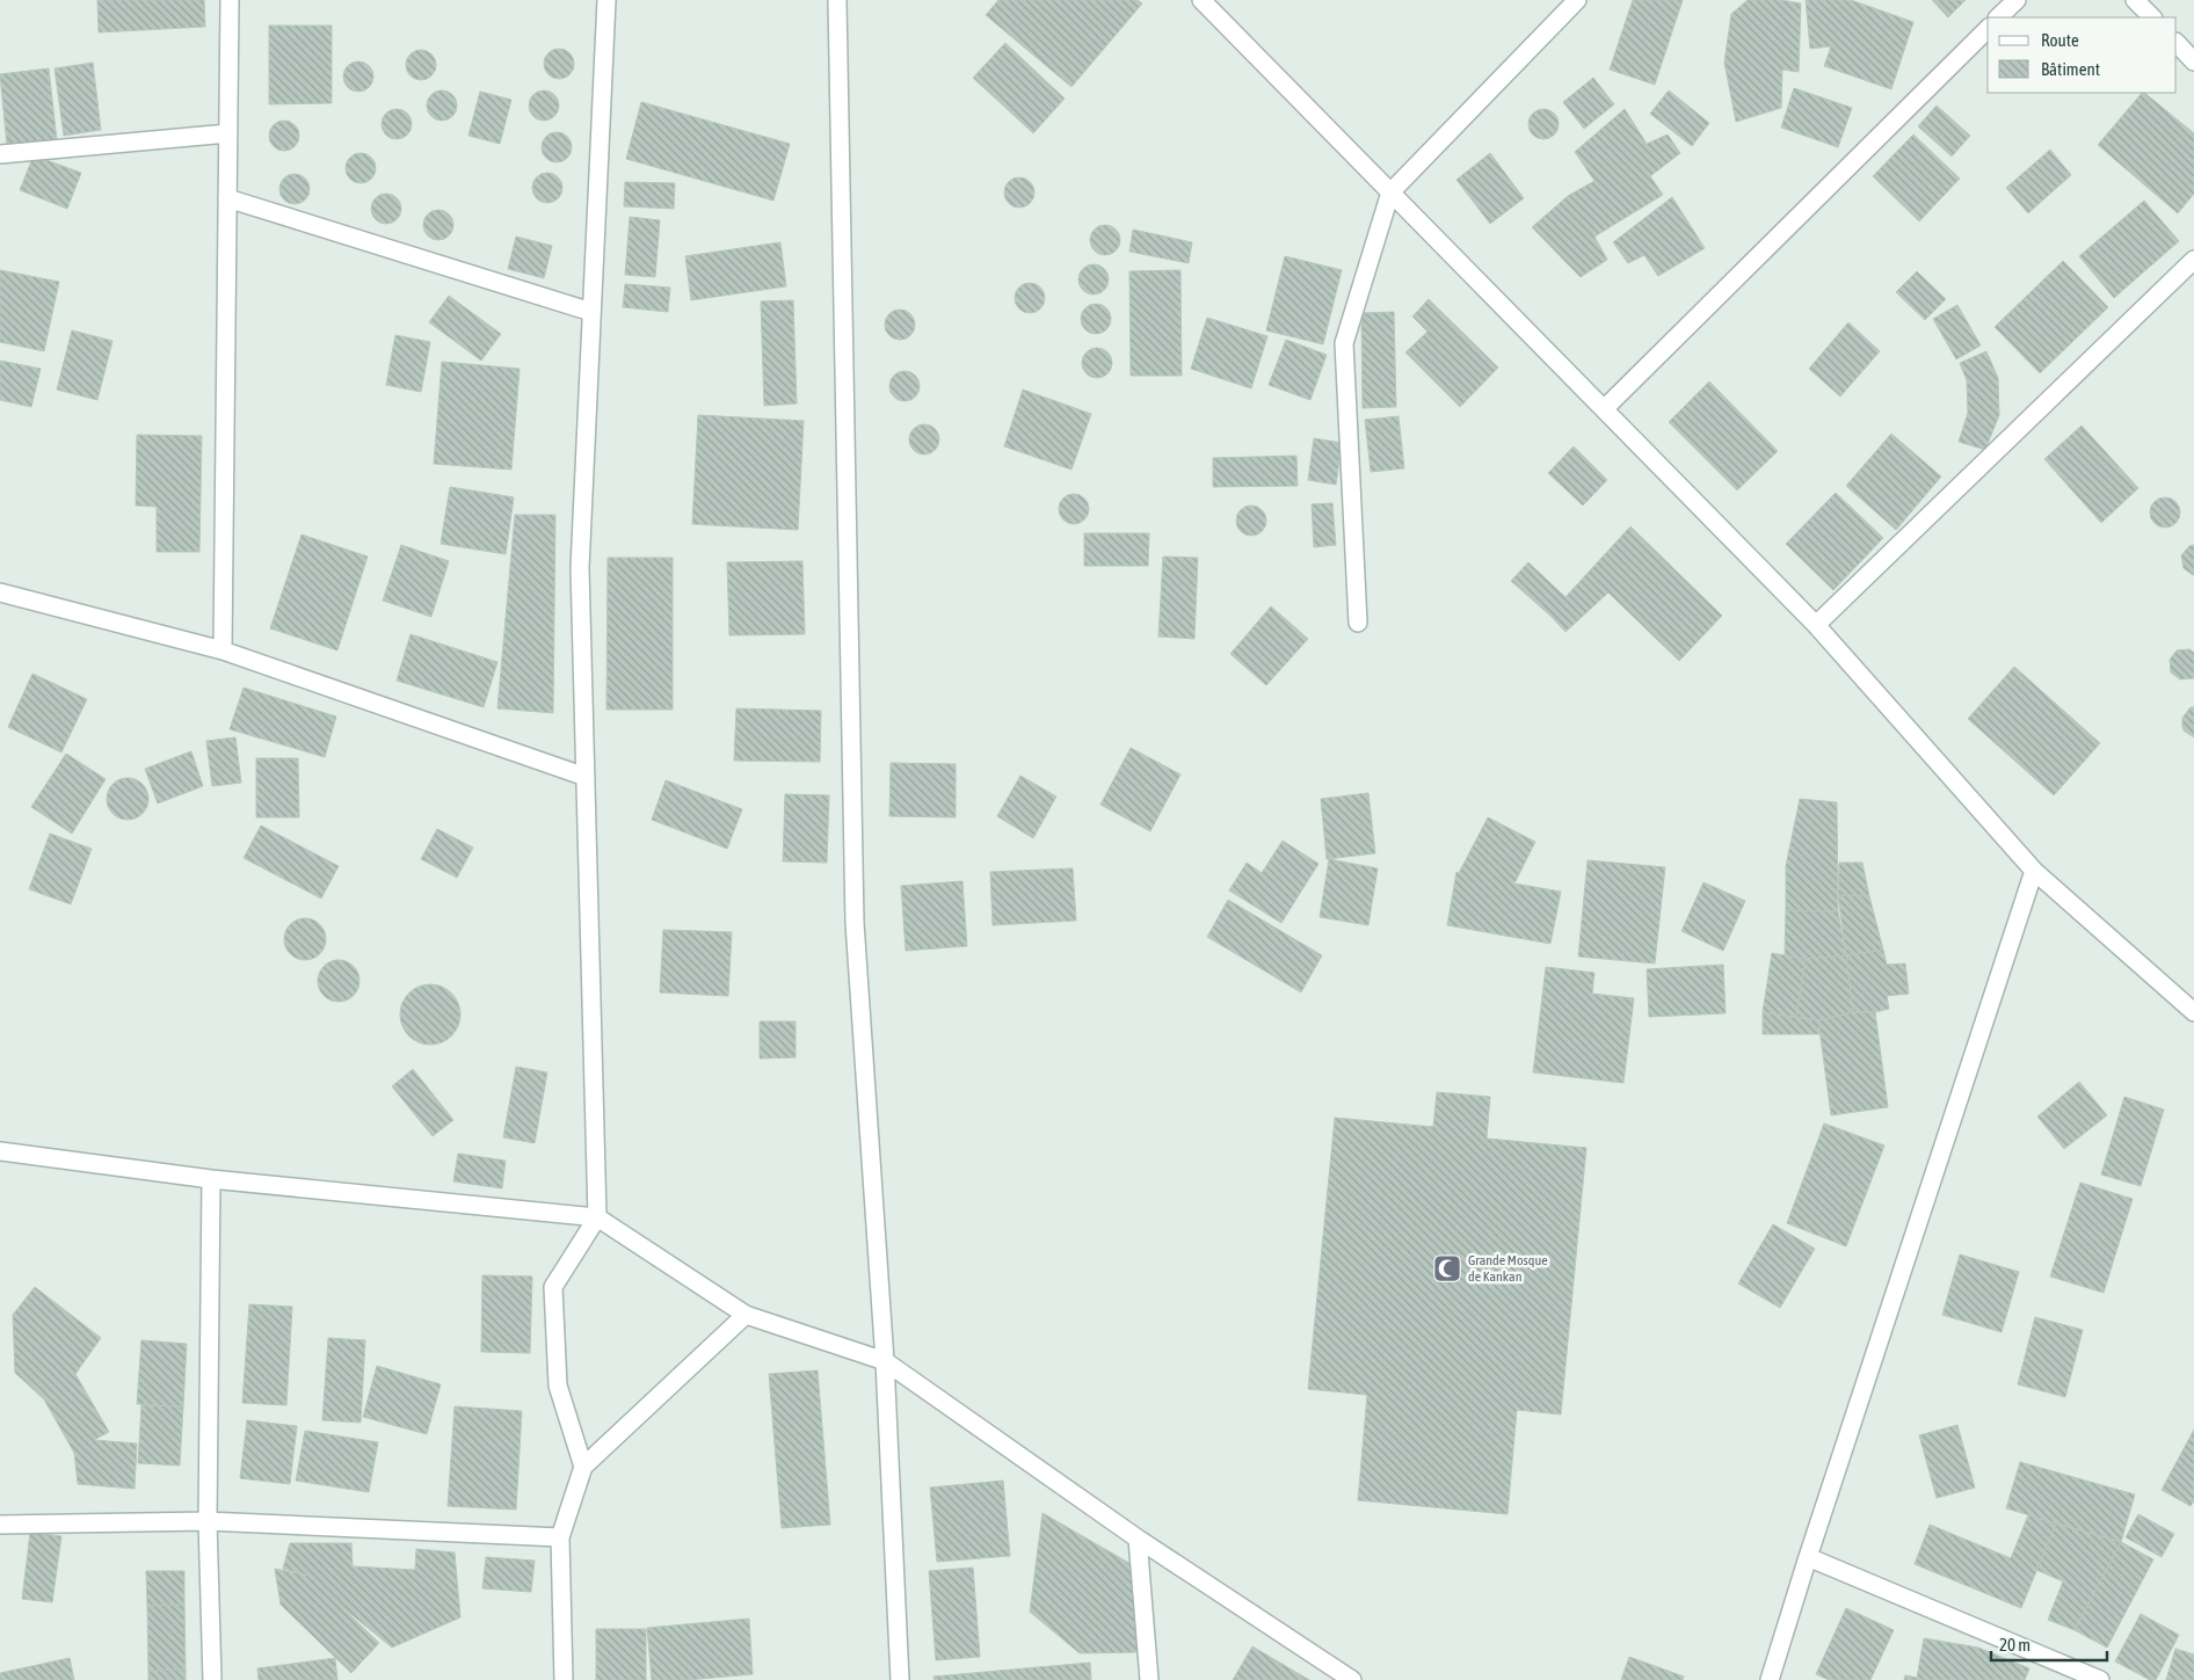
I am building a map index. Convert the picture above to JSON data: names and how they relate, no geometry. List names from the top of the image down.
{
  "places": {
    "mosque": ["Grande Mosque de Kankan"]
  },
  "legend": ["Route", "Bâtiment"],
  "scale_bar": "20 m"
}
